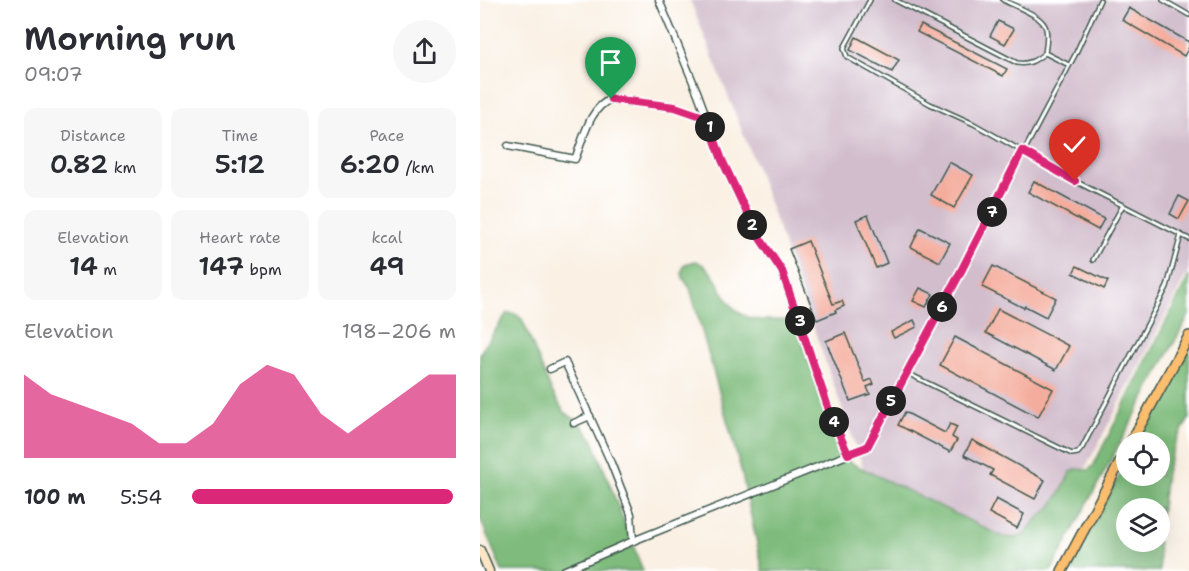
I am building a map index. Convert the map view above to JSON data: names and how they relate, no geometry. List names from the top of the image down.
{
  "page": {
    "heading": ["Morning run", "09:07"],
    "stats": [
      ["Distance", "0.82 km"],
      ["Time", "5:12"],
      ["Pace", "6:20 /km"],
      ["Elevation", "14 m"],
      ["Heart rate", "147 bpm"],
      ["kcal", "49"]
    ],
    "pins": [
      "1",
      "7",
      "2",
      "6",
      "3",
      "5",
      "4"
    ],
    "chart": ["Elevation", "198–206 m"],
    "list": [
      {
        "name": "100 m",
        "note": "5:54"
      }
    ]
  }
}
